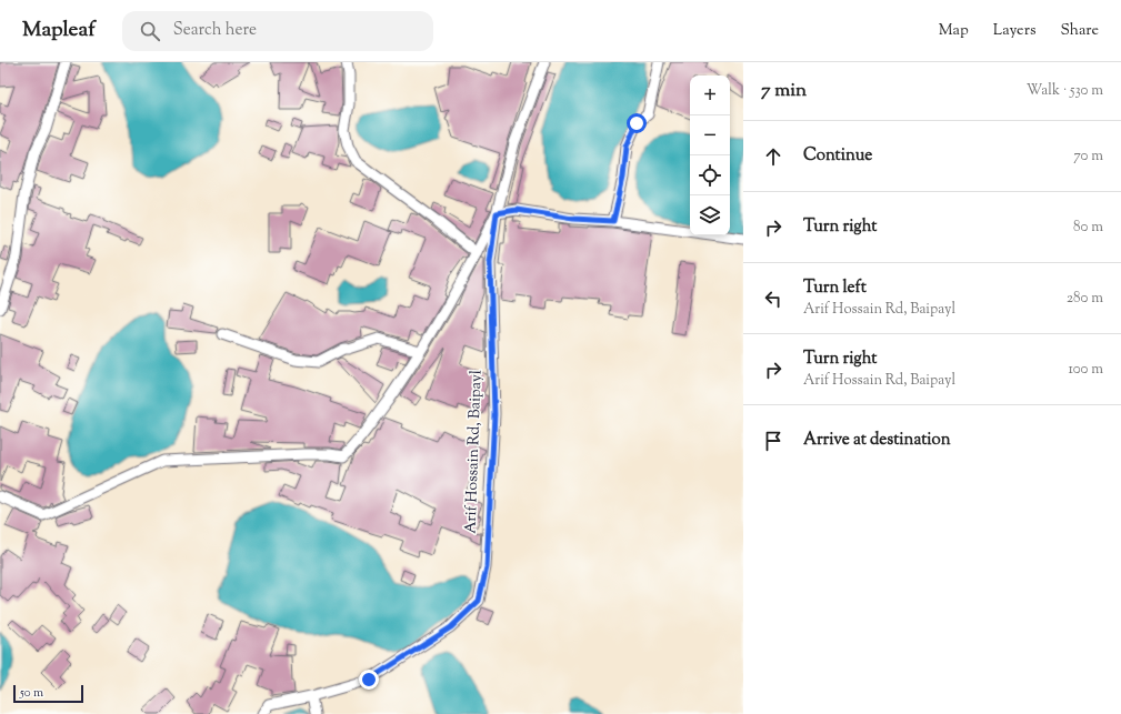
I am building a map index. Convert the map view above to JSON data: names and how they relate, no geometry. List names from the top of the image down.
{
  "streets": {
    "street": ["Arif Hossain Rd, Baipayl"]
  },
  "scale_bar": "50 m",
  "page": {
    "header": "Mapleaf",
    "search": "Search here",
    "nav": ["Map", "Layers", "Share"],
    "heading": ["7 min", "Walk · 530 m"],
    "map_buttons": ["+", "−"],
    "list": [
      ["Continue", "70 m"],
      ["Turn right", "80 m"],
      ["Turn left", "Arif Hossain Rd, Baipayl", "280 m"],
      ["Turn right", "Arif Hossain Rd, Baipayl", "100 m"],
      "Arrive at destination"
    ],
    "scale": "50 m"
  }
}
